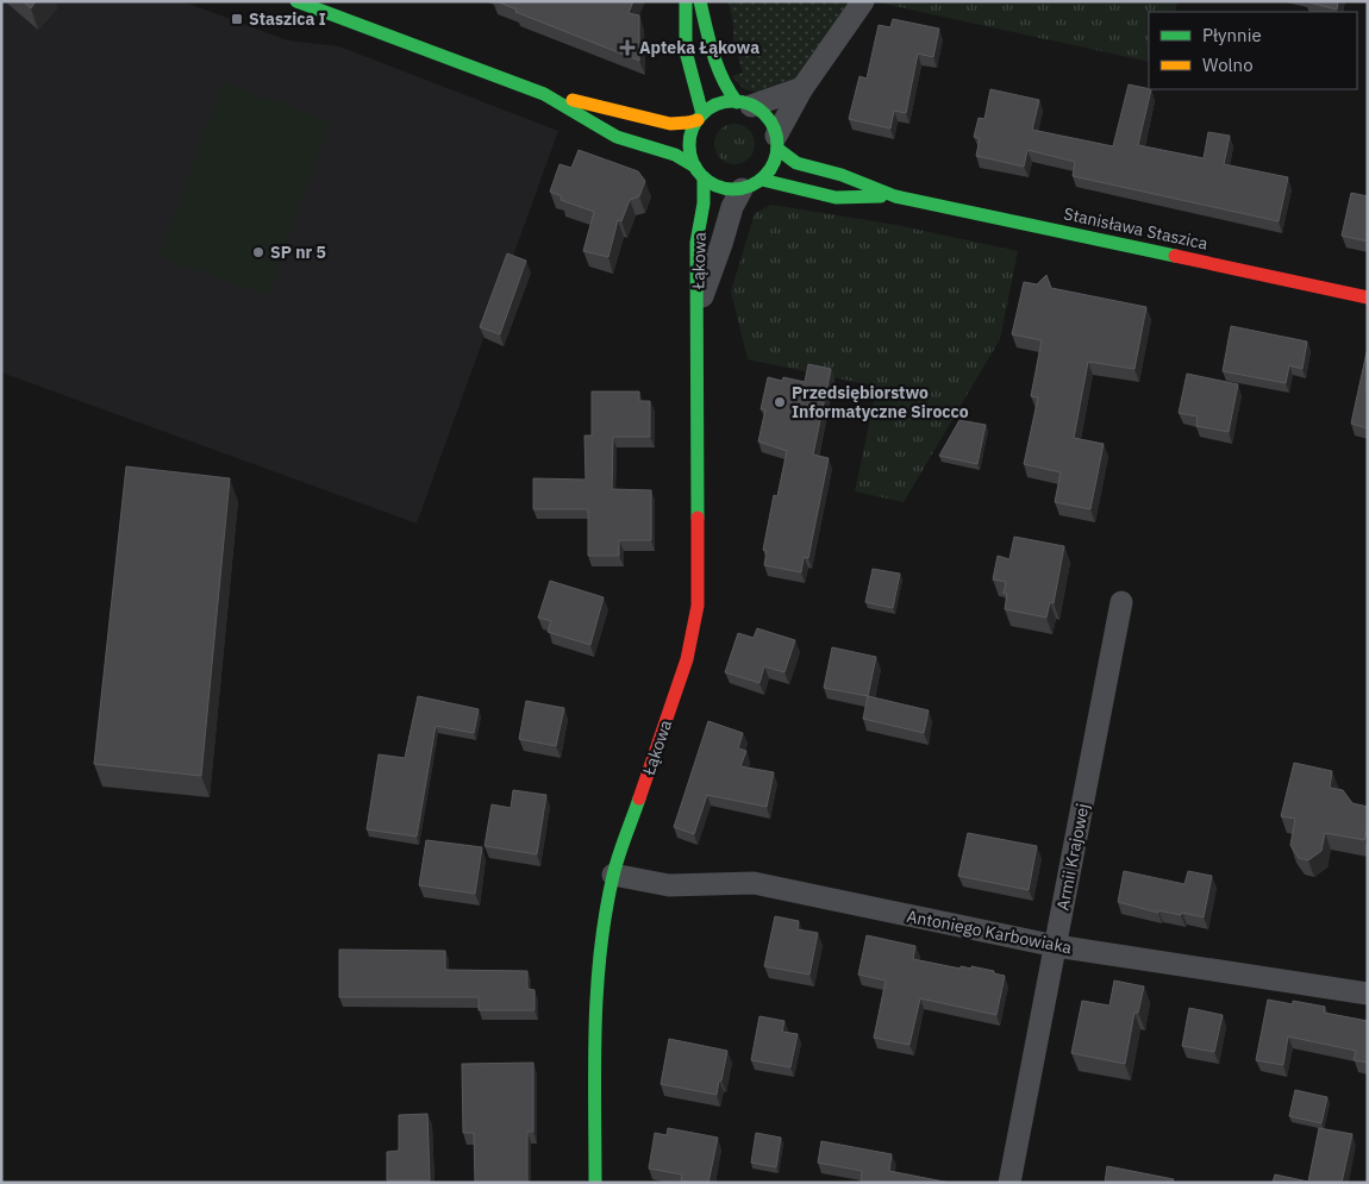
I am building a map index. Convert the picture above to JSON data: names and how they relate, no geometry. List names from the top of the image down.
{
  "streets": {
    "street": [
      "Stanisława Staszica",
      "Łąkowa",
      "Armii Krajowej",
      "Antoniego Karbowiaka"
    ]
  },
  "crossings": [
    ["Stanisława Staszica", "Łąkowa"],
    ["Łąkowa", "Antoniego Karbowiaka"],
    ["Armii Krajowej", "Antoniego Karbowiaka"]
  ],
  "places": {
    "transit": ["Staszica I"],
    "health": ["Apteka Łąkowa"],
    "other": ["SP nr 5", "Przedsiębiorstwo Informatyczne Sirocco"]
  },
  "legend": ["Płynnie", "Wolno"]
}
